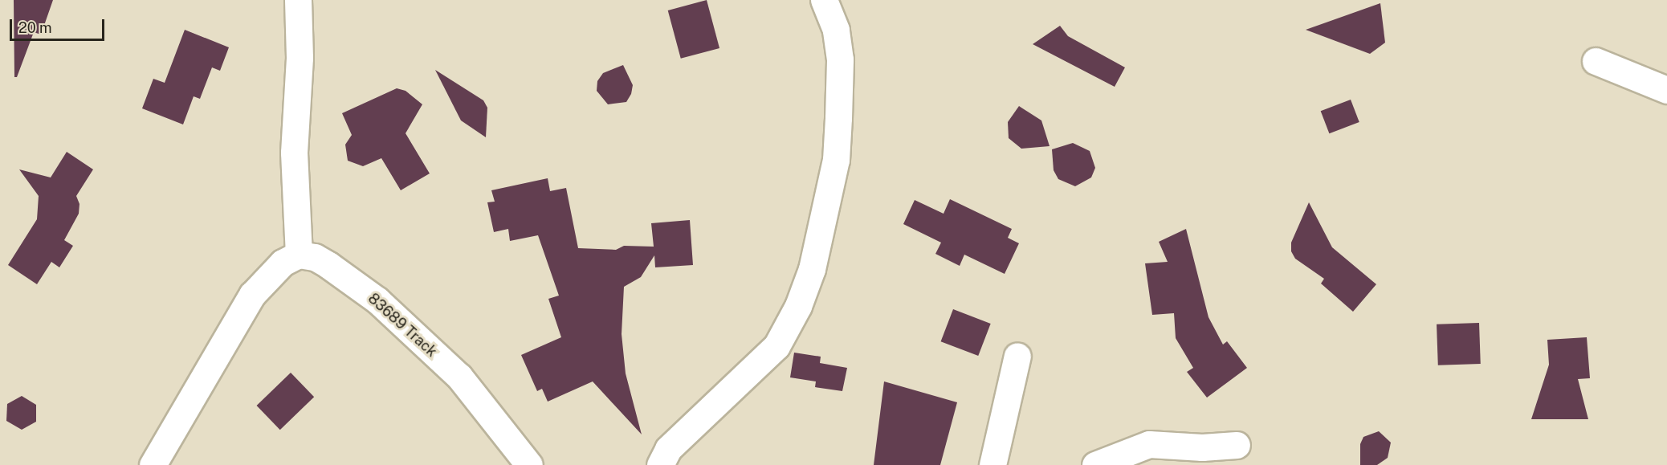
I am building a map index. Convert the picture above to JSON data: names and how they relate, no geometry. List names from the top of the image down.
{
  "streets": {
    "street": ["83689 Track"]
  },
  "scale_bar": "20 m"
}
